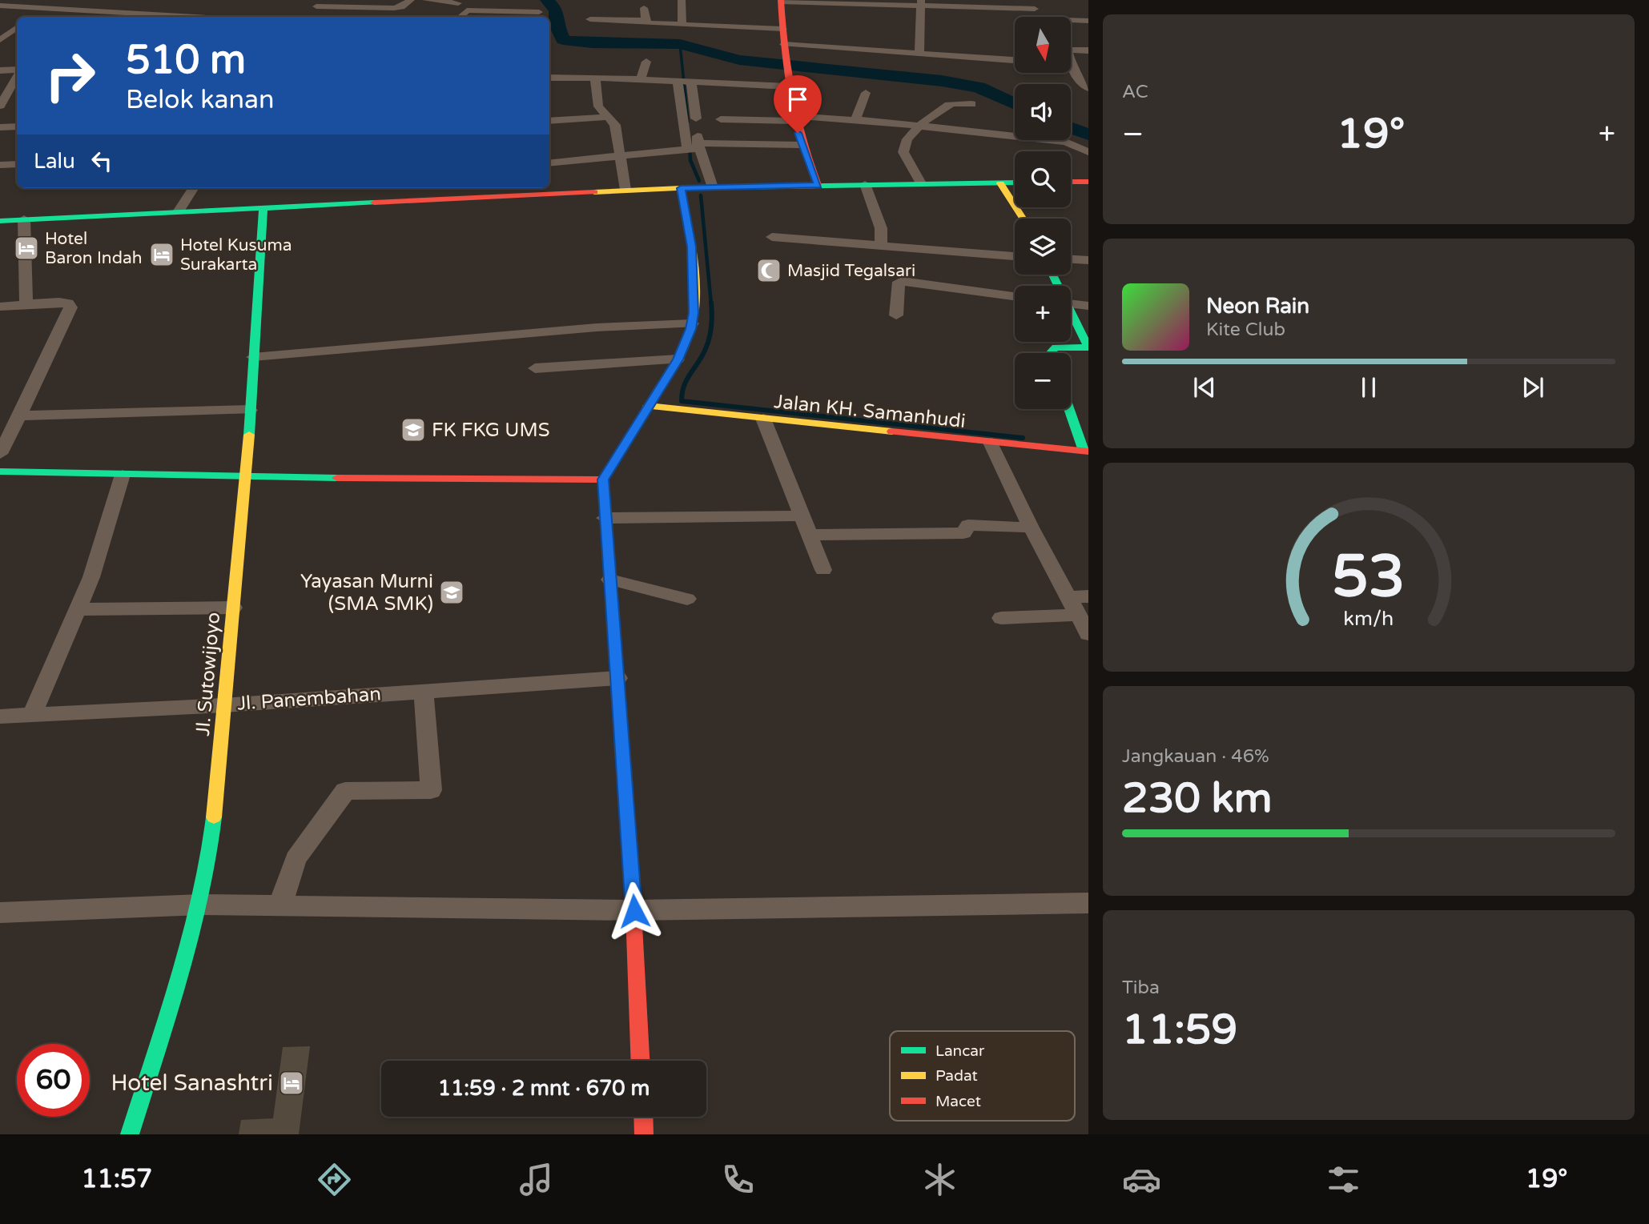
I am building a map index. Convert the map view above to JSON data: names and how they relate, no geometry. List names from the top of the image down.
{
  "streets": {
    "main road": ["Jalan KH. Samanhudi", "Jl. Sutowijoyo"],
    "street": ["Jl. Panembahan"]
  },
  "crossings": [
    ["Jl. Sutowijoyo", "Jl. Panembahan"]
  ],
  "places": {
    "hotel": ["Hotel Baron Indah", "Hotel Kusuma Surakarta", "Hotel Sanashtri"],
    "mosque": ["Masjid Tegalsari"],
    "school or university": ["FK FKG UMS", "Yayasan Murni (SMA SMK)"]
  },
  "legend": ["Lancar", "Padat", "Macet"],
  "north": "bottom",
  "page": {
    "tile": [
      "AC",
      ["Jangkauan · 46%", "230 km"],
      ["Tiba", "11:59"]
    ],
    "map_buttons": ["+", "−"],
    "turn": ["510 m", "Belok kanan"],
    "heat": ["−", "19°", "+"],
    "then": "Lalu",
    "song": ["Neon Rain", "Kite Club"],
    "limit": "60",
    "trip": "11:59 · 2 mnt · 670 m",
    "tabs": ["11:57", "19°"],
    "gauge": ["53", "km/h"]
  }
}
